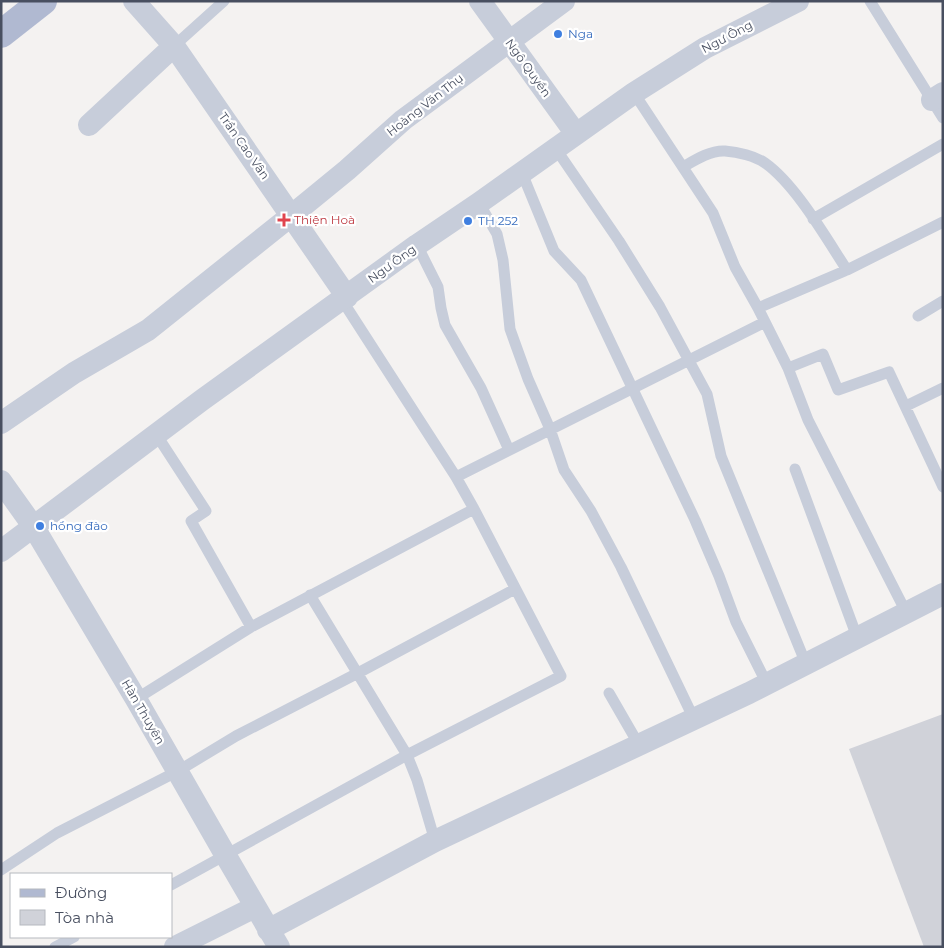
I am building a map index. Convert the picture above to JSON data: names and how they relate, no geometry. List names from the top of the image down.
{
  "streets": {
    "street": [
      "Ngư Ông",
      "Ngô Quyền",
      "Hoàng Văn Thụ",
      "Trần Cao Vân",
      "Hàn Thuyên"
    ]
  },
  "crossings": [
    ["Ngư Ông", "Ngô Quyền"],
    ["Ngư Ông", "Trần Cao Vân"],
    ["Ngư Ông", "Hàn Thuyên"],
    ["Ngô Quyền", "Hoàng Văn Thụ"],
    ["Hoàng Văn Thụ", "Trần Cao Vân"]
  ],
  "places": {
    "other": ["Nga", "TH 252", "hồng đào"],
    "health": ["Thiện Hoà"]
  },
  "legend": ["Đường", "Tòa nhà"]
}
